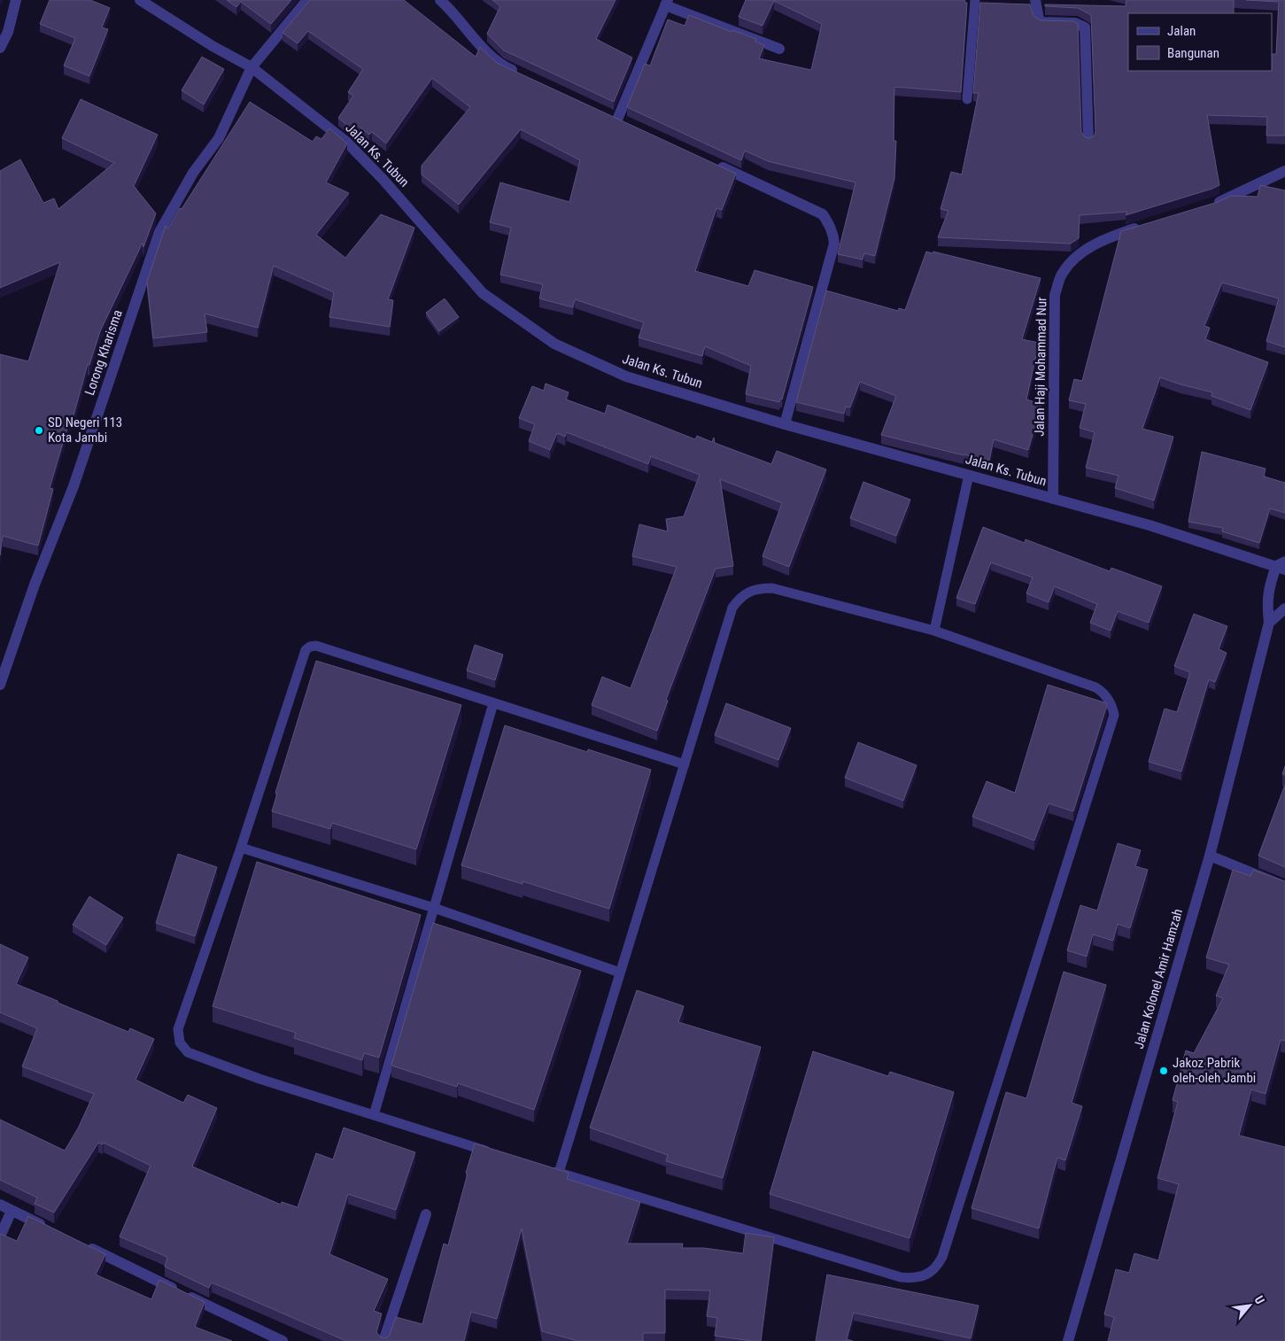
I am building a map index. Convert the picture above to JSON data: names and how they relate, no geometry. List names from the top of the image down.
{
  "streets": {
    "street": [
      "Jalan Ks. Tubun",
      "Lorong Kharisma",
      "Jalan Haji Mohammad Nur",
      "Jalan Kolonel Amir Hamzah"
    ]
  },
  "crossings": [
    ["Jalan Ks. Tubun", "Lorong Kharisma"],
    ["Jalan Ks. Tubun", "Jalan Haji Mohammad Nur"],
    ["Jalan Ks. Tubun", "Jalan Kolonel Amir Hamzah"]
  ],
  "places": ["SD Negeri 113 Kota Jambi", "Jakoz Pabrik oleh-oleh Jambi"],
  "legend": ["Jalan", "Bangunan"],
  "north": "top right"
}
